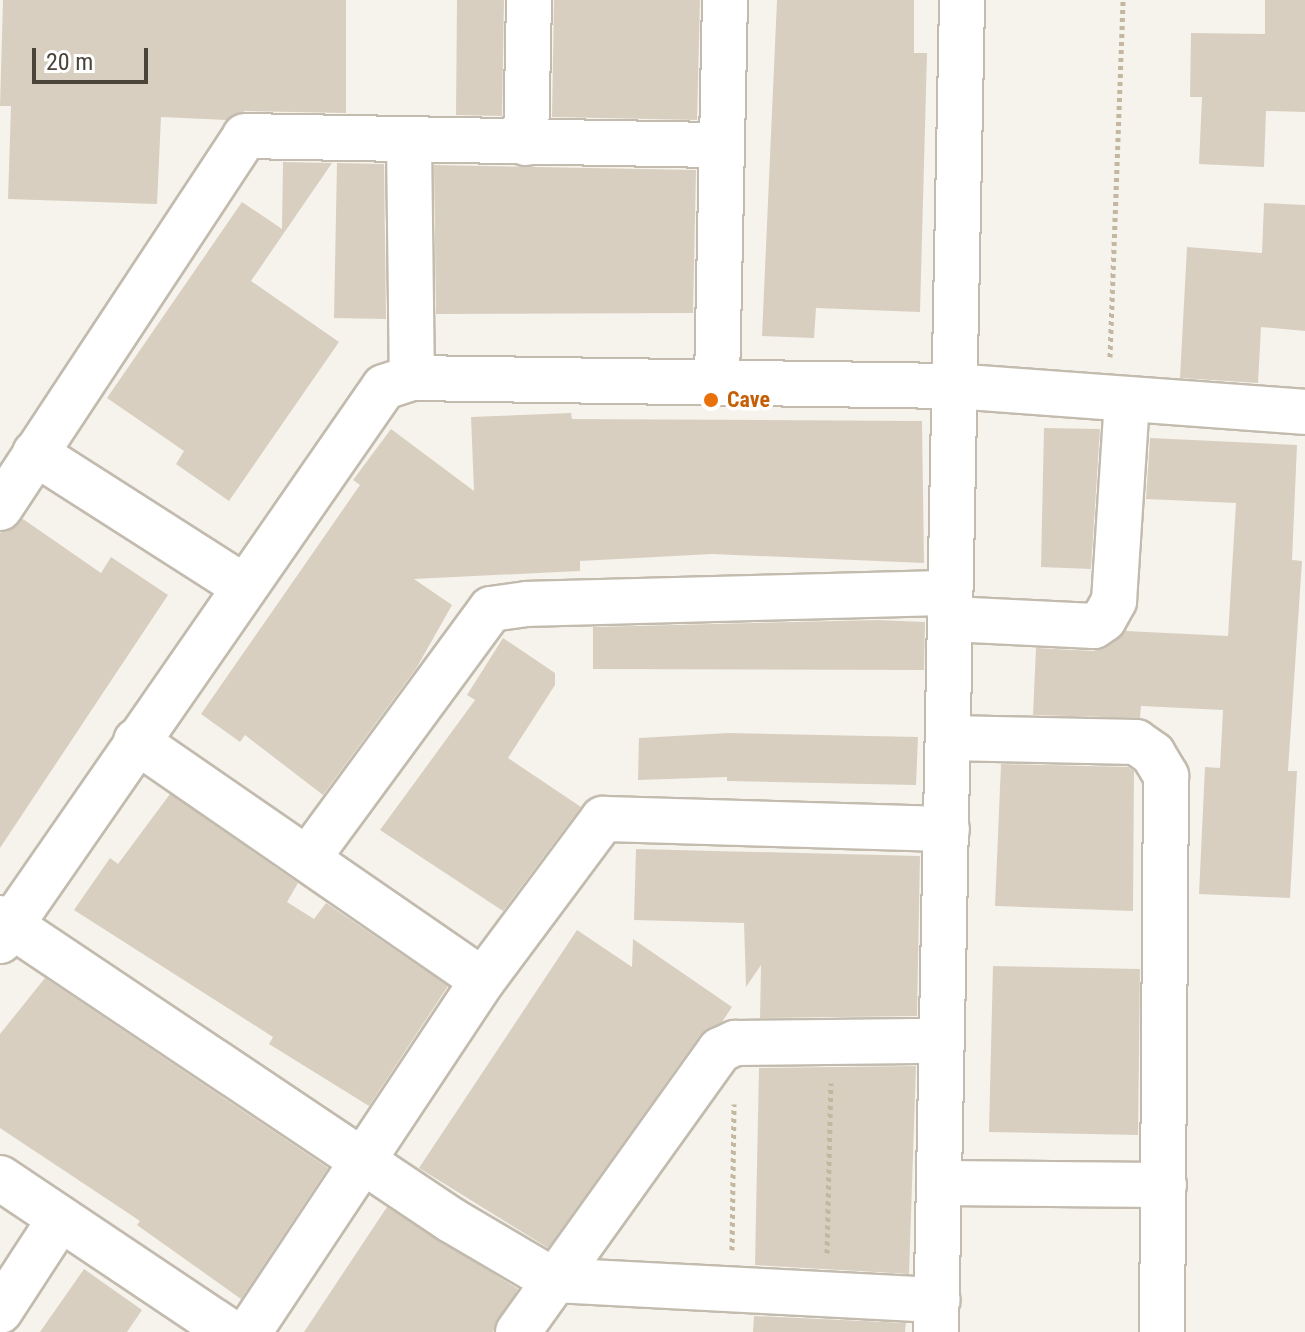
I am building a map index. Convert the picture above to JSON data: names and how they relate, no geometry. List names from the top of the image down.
{
  "places": ["Cave"],
  "scale_bar": "20 m"
}
